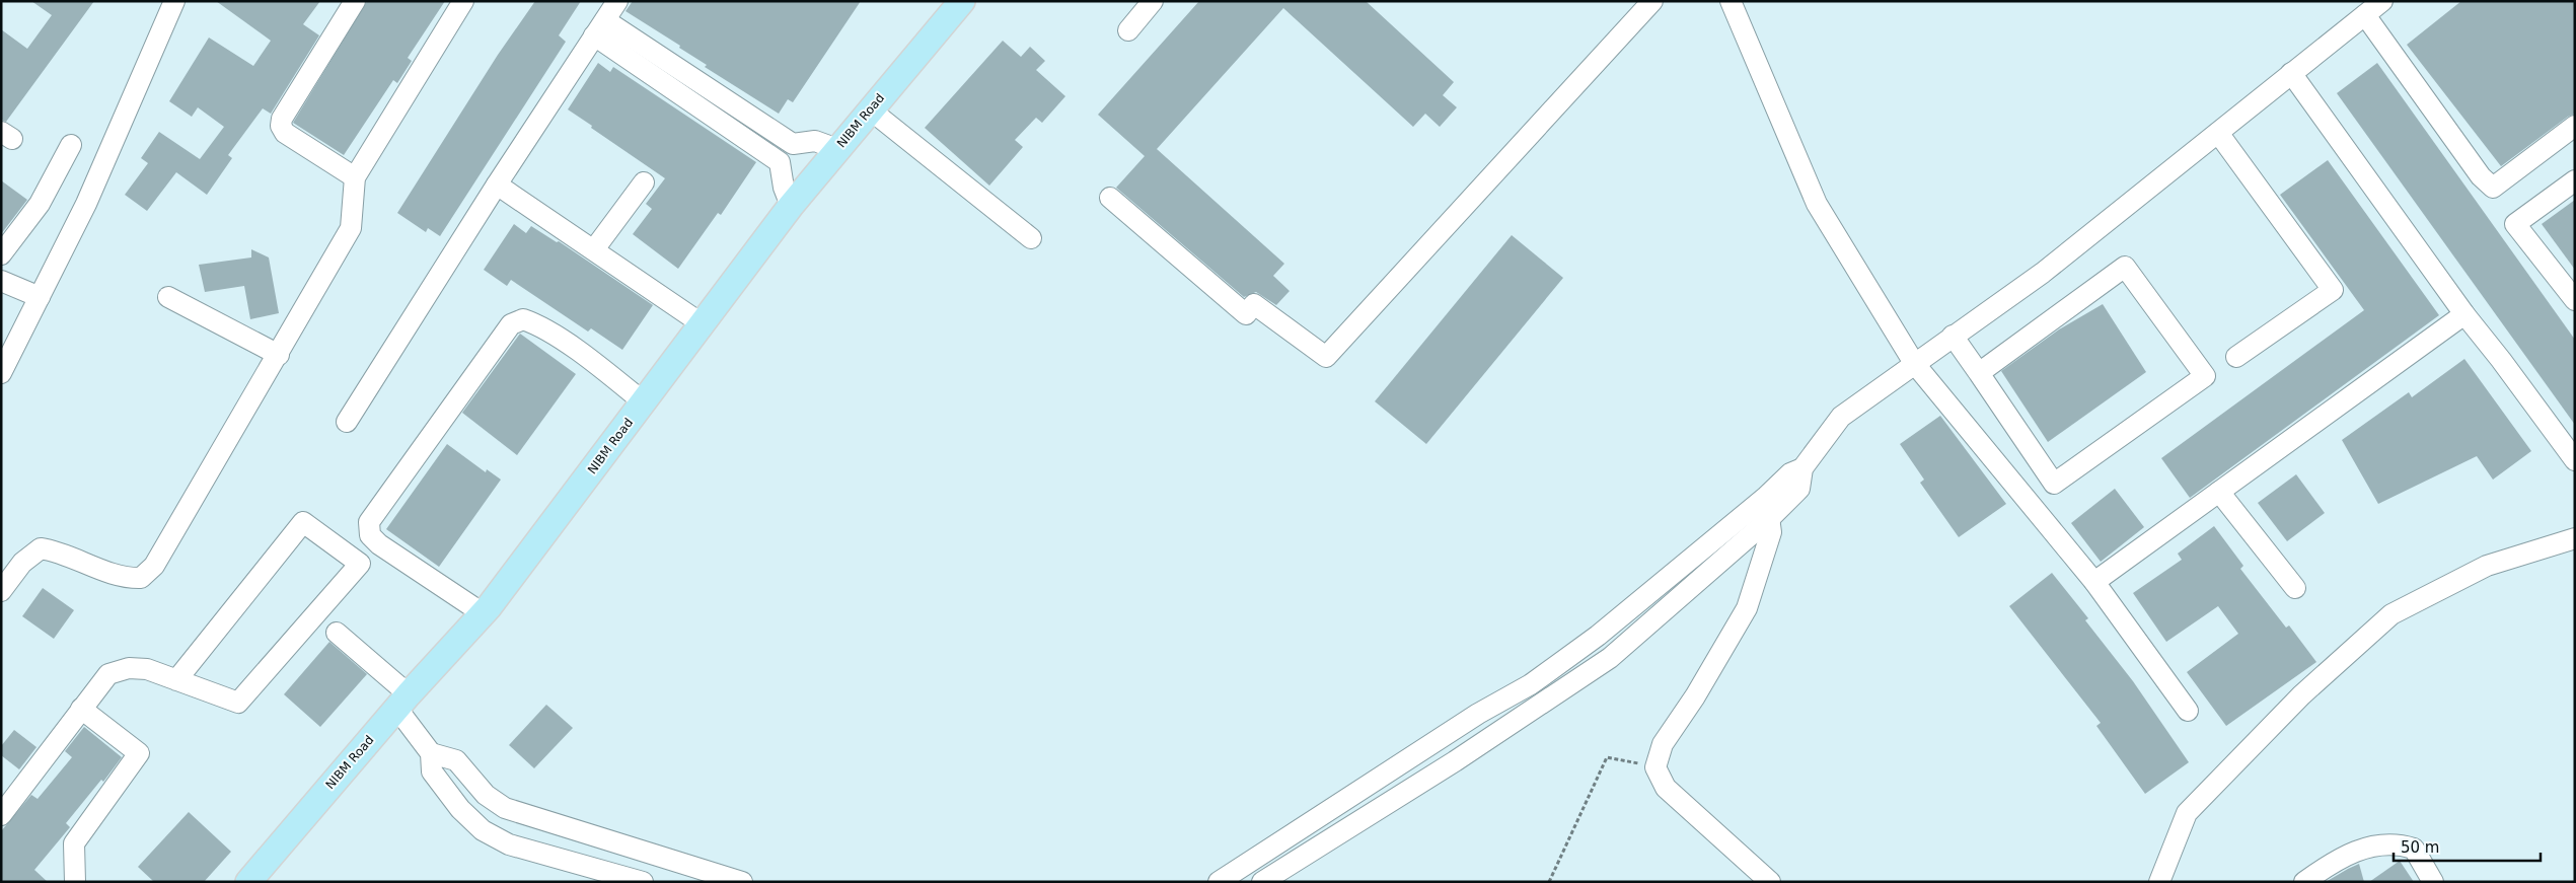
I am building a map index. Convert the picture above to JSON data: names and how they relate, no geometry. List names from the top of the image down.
{
  "streets": {
    "main road": ["NIBM Road"]
  },
  "scale_bar": "50 m"
}
